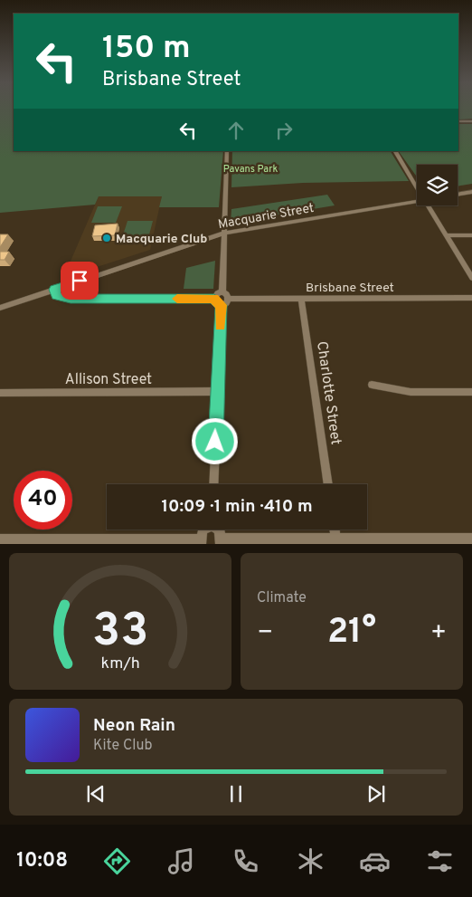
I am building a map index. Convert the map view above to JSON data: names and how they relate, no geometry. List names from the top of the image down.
{
  "streets": {
    "street": [
      "Macquarie Street",
      "Brisbane Street",
      "Allison Street",
      "Charlotte Street"
    ]
  },
  "crossings": [
    ["Brisbane Street", "Charlotte Street"]
  ],
  "parks": ["Pavans Park"],
  "places": ["Macquarie Club"],
  "page": {
    "turn": ["150 m", "Brisbane Street"],
    "limit": "40",
    "trip": "10:09 · 1 min · 410 m",
    "tile": "Climate",
    "heat": ["−", "21°", "+"],
    "song": ["Neon Rain", "Kite Club"],
    "tabs": "10:08",
    "gauge": ["33", "km/h"]
  }
}
